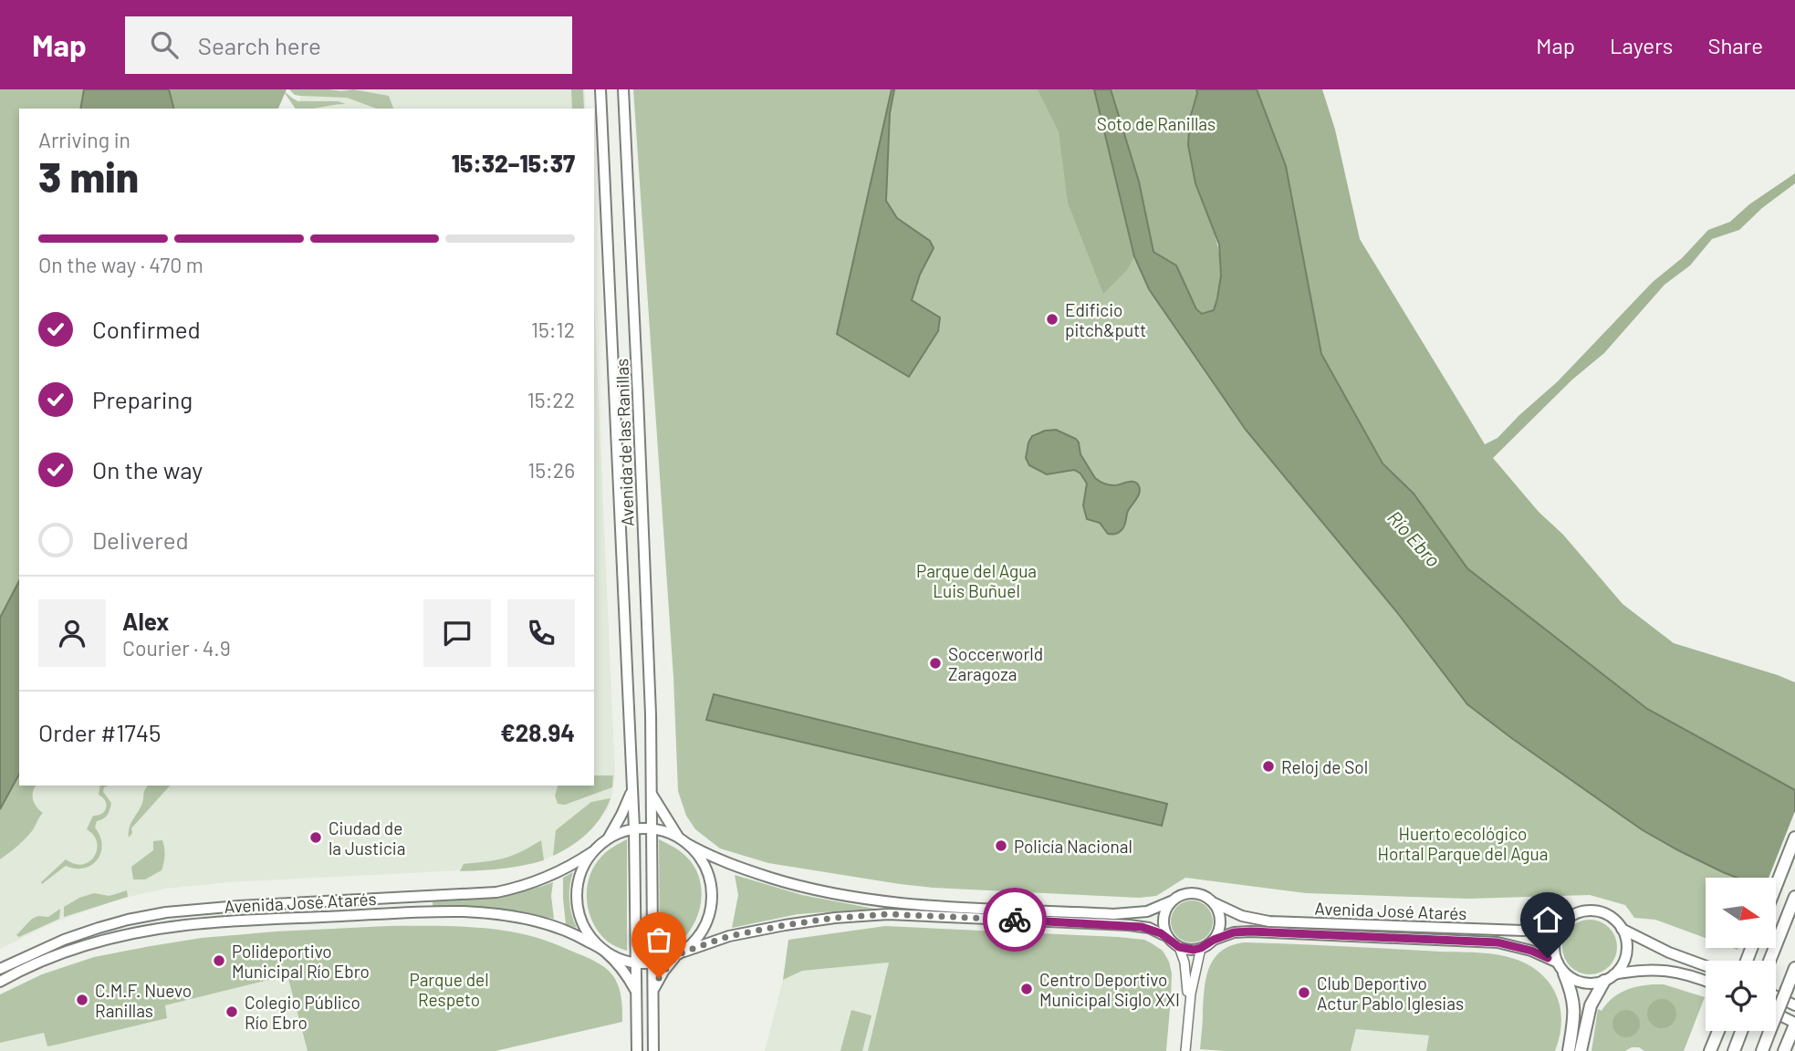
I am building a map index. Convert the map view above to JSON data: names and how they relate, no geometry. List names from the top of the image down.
{
  "streets": {
    "main road": ["Avenida de las Ranillas", "Avenida José Atarés"]
  },
  "water": ["Río Ebro"],
  "parks": [
    "Soto de Ranillas",
    "Parque del Agua Luis Buñuel",
    "Huerto ecológico Hortal Parque del Agua",
    "Parque del Respeto"
  ],
  "places": [
    "Edificio pitch&putt",
    "Soccerworld Zaragoza",
    "Reloj de Sol",
    "Ciudad de la Justicia",
    "Policía Nacional",
    "Polideportivo Municipal Río Ebro",
    "Centro Deportivo Municipal Siglo XXI",
    "Club Deportivo Actur Pablo Iglesias",
    "C.M.F. Nuevo Ranillas",
    "Colegio Público Río Ebro"
  ],
  "north": "right",
  "page": {
    "header": "Map",
    "search": "Search here",
    "nav": ["Map", "Layers", "Share"],
    "heading": ["3 min", "Arriving in", "15:32–15:37"],
    "panel": [
      "Alex",
      "Courier · 4.9",
      "Order #1745",
      "€28.94"
    ],
    "bar": "On the way · 470 m",
    "list": [
      ["Confirmed", "15:12"],
      ["Preparing", "15:22"],
      ["On the way", "15:26"],
      "Delivered"
    ]
  }
}
